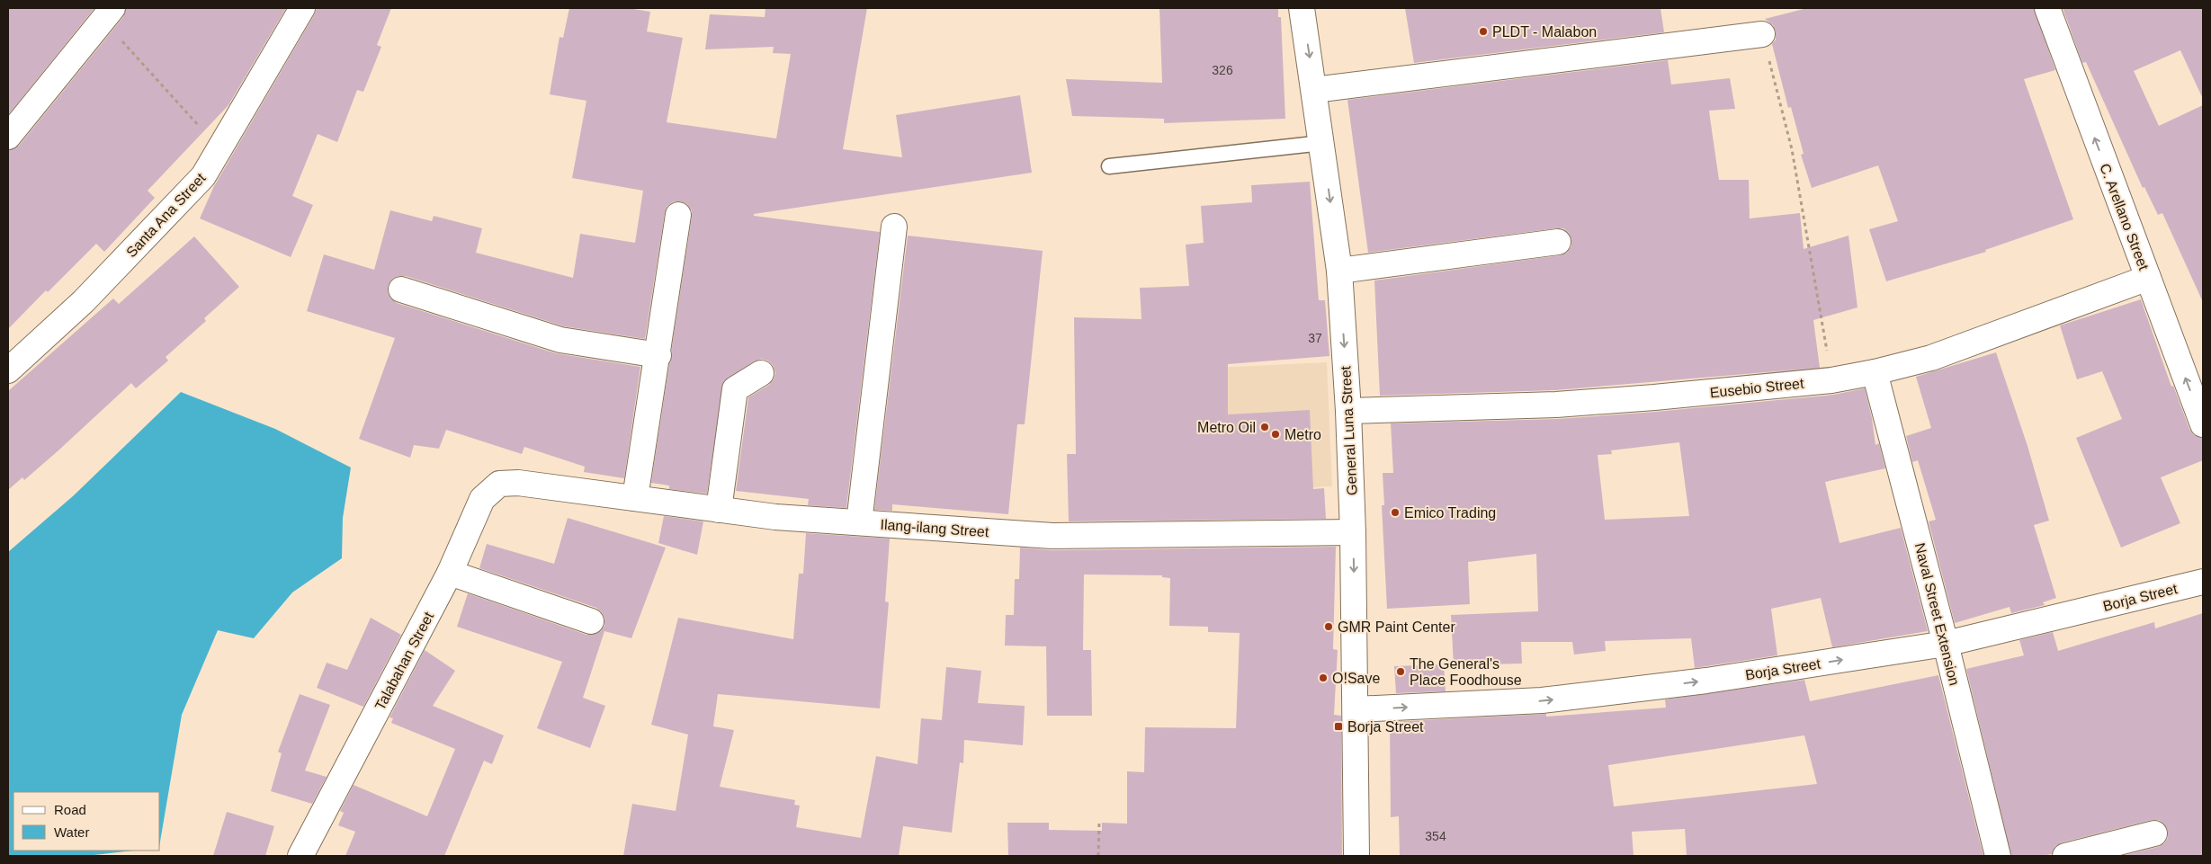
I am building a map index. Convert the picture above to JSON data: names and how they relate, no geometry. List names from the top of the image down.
{
  "streets": {
    "street": [
      "Santa Ana Street",
      "C. Arellano Street",
      "Eusebio Street",
      "General Luna Street",
      "Ilang-ilang Street",
      "Borja Street",
      "Naval Street Extension",
      "Talabahan Street"
    ]
  },
  "crossings": [
    ["C. Arellano Street", "Eusebio Street"],
    ["Eusebio Street", "General Luna Street"],
    ["Eusebio Street", "Naval Street Extension"],
    ["General Luna Street", "Ilang-ilang Street"],
    ["General Luna Street", "Borja Street"],
    ["Ilang-ilang Street", "Talabahan Street"],
    ["Borja Street", "Naval Street Extension"]
  ],
  "one_way": ["C. Arellano Street", "General Luna Street", "Borja Street"],
  "places": {
    "other": [
      "PLDT - Malabon",
      "Metro Oil",
      "Metro",
      "Emico Trading",
      "GMR Paint Center",
      "The General's Place Foodhouse",
      "O!Save"
    ],
    "transit": ["Borja Street"]
  },
  "house_numbers": ["326", "37", "354"],
  "legend": ["Road", "Water"]
}
